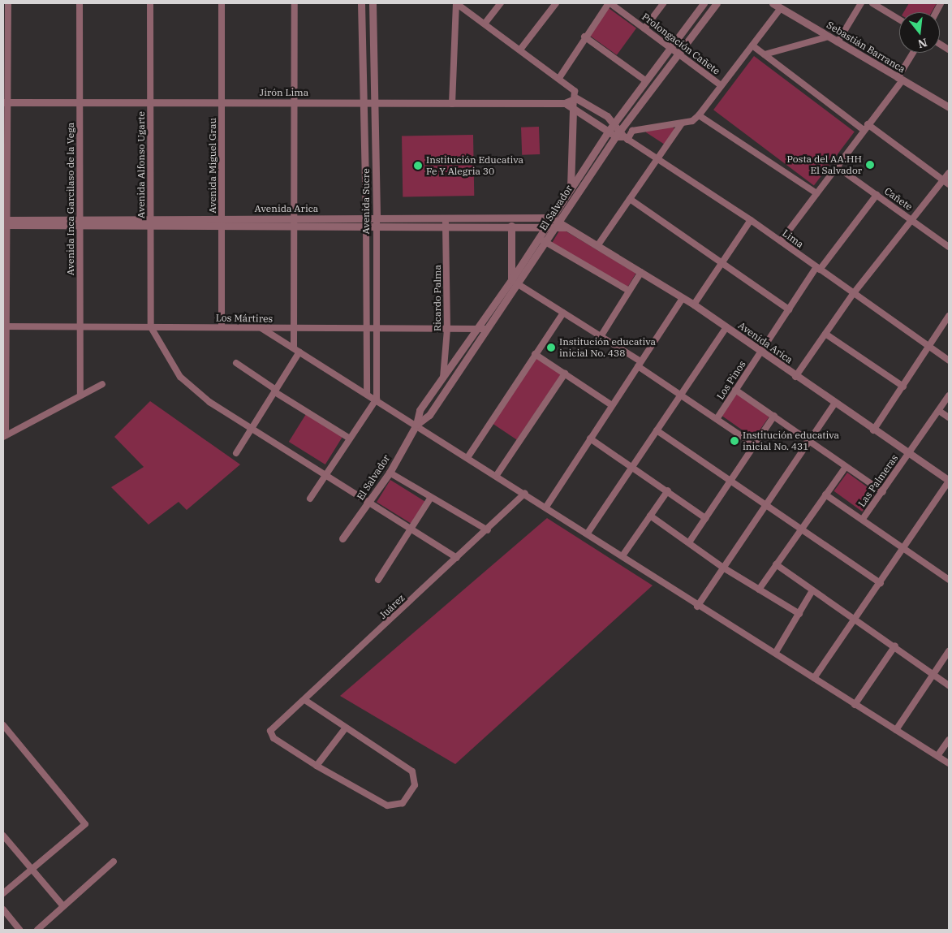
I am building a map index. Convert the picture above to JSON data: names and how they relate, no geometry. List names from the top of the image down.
{
  "streets": {
    "street": [
      "Prolongación Cañete",
      "Sebastián Barranca",
      "Jirón Lima",
      "Avenida Alfonso Ugarte",
      "Avenida Miguel Grau",
      "Avenida Inca Garcilaso de la Vega",
      "Cañete",
      "Avenida Sucre",
      "El Salvador",
      "Avenida Arica",
      "Lima",
      "Ricardo Palma",
      "Los Mártires",
      "Los Pinos",
      "Las Palmeras",
      "Juárez"
    ]
  },
  "crossings": [
    ["Prolongación Cañete", "El Salvador"],
    ["Jirón Lima", "Avenida Alfonso Ugarte"],
    ["Jirón Lima", "Avenida Miguel Grau"],
    ["Jirón Lima", "Avenida Inca Garcilaso de la Vega"],
    ["Jirón Lima", "Avenida Sucre"],
    ["Avenida Alfonso Ugarte", "Avenida Arica"],
    ["Avenida Alfonso Ugarte", "Los Mártires"],
    ["Avenida Miguel Grau", "Avenida Arica"],
    ["Avenida Miguel Grau", "Los Mártires"],
    ["Avenida Inca Garcilaso de la Vega", "Avenida Arica"],
    ["Avenida Inca Garcilaso de la Vega", "Los Mártires"],
    ["Cañete", "Los Pinos"],
    ["Avenida Sucre", "Avenida Arica"],
    ["Avenida Sucre", "Los Mártires"],
    ["El Salvador", "Avenida Arica"],
    ["El Salvador", "Lima"],
    ["El Salvador", "Ricardo Palma"],
    ["El Salvador", "Los Mártires"],
    ["Avenida Arica", "Ricardo Palma"],
    ["Avenida Arica", "Los Pinos"],
    ["Avenida Arica", "Las Palmeras"],
    ["Lima", "Los Pinos"],
    ["Ricardo Palma", "Los Mártires"]
  ],
  "places": [
    "Posta del AA.HH El Salvador",
    "Institución Educativa Fe Y Alegria 30",
    "Institución educativa inicial No. 438",
    "Institución educativa inicial No. 431"
  ],
  "north": "bottom"
}
